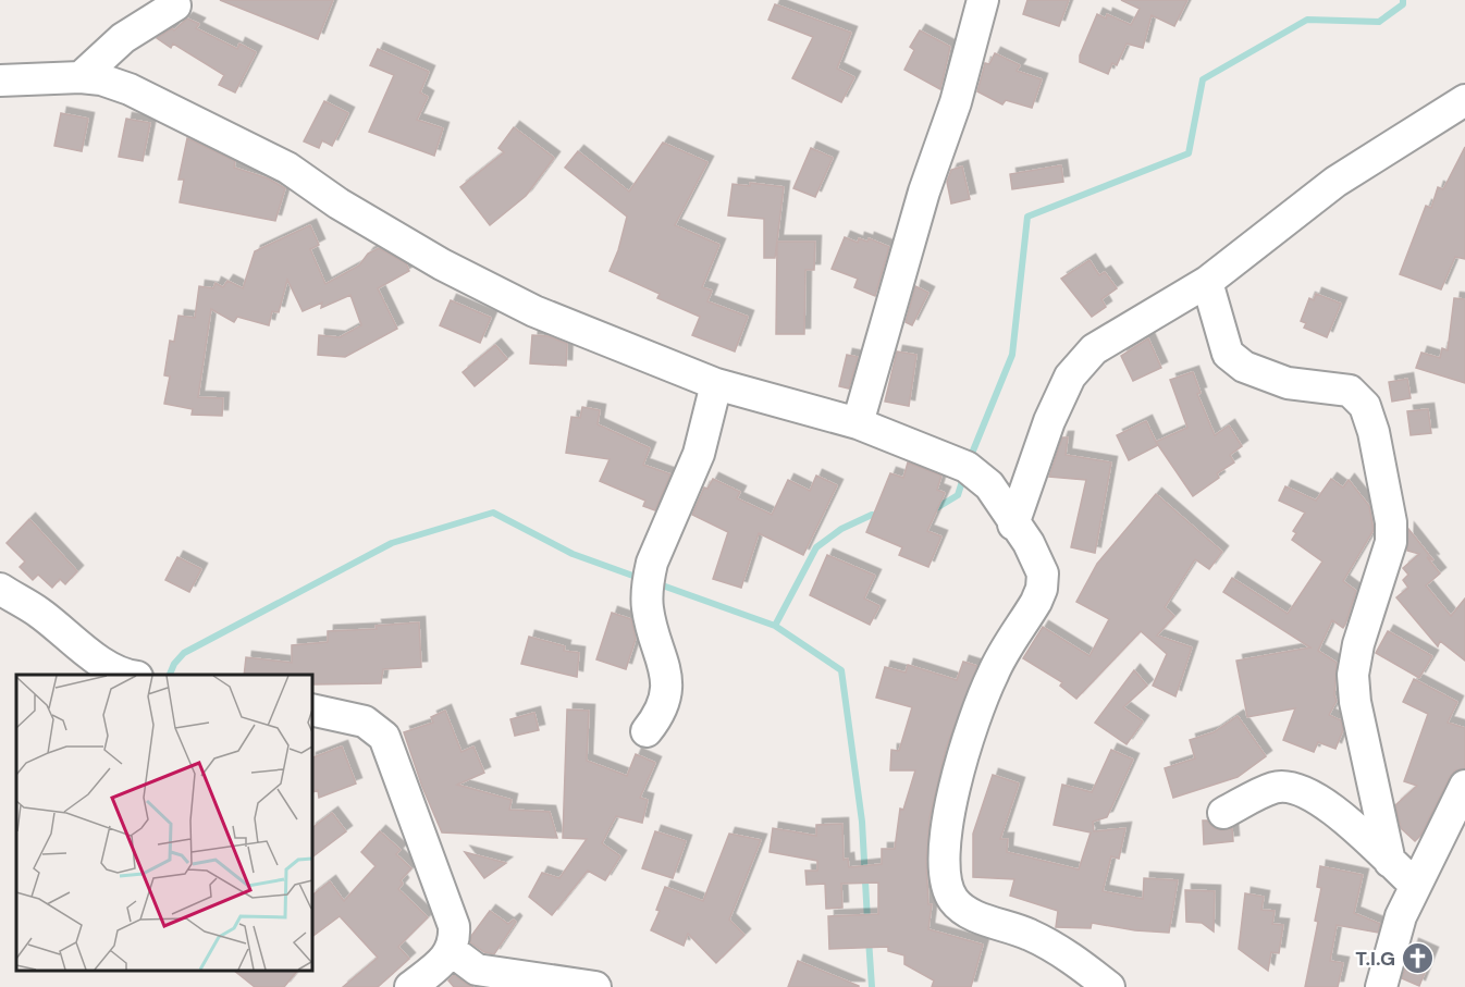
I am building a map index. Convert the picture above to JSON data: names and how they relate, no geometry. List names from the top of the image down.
{
  "places": {
    "church": ["T.I.G"]
  }
}
